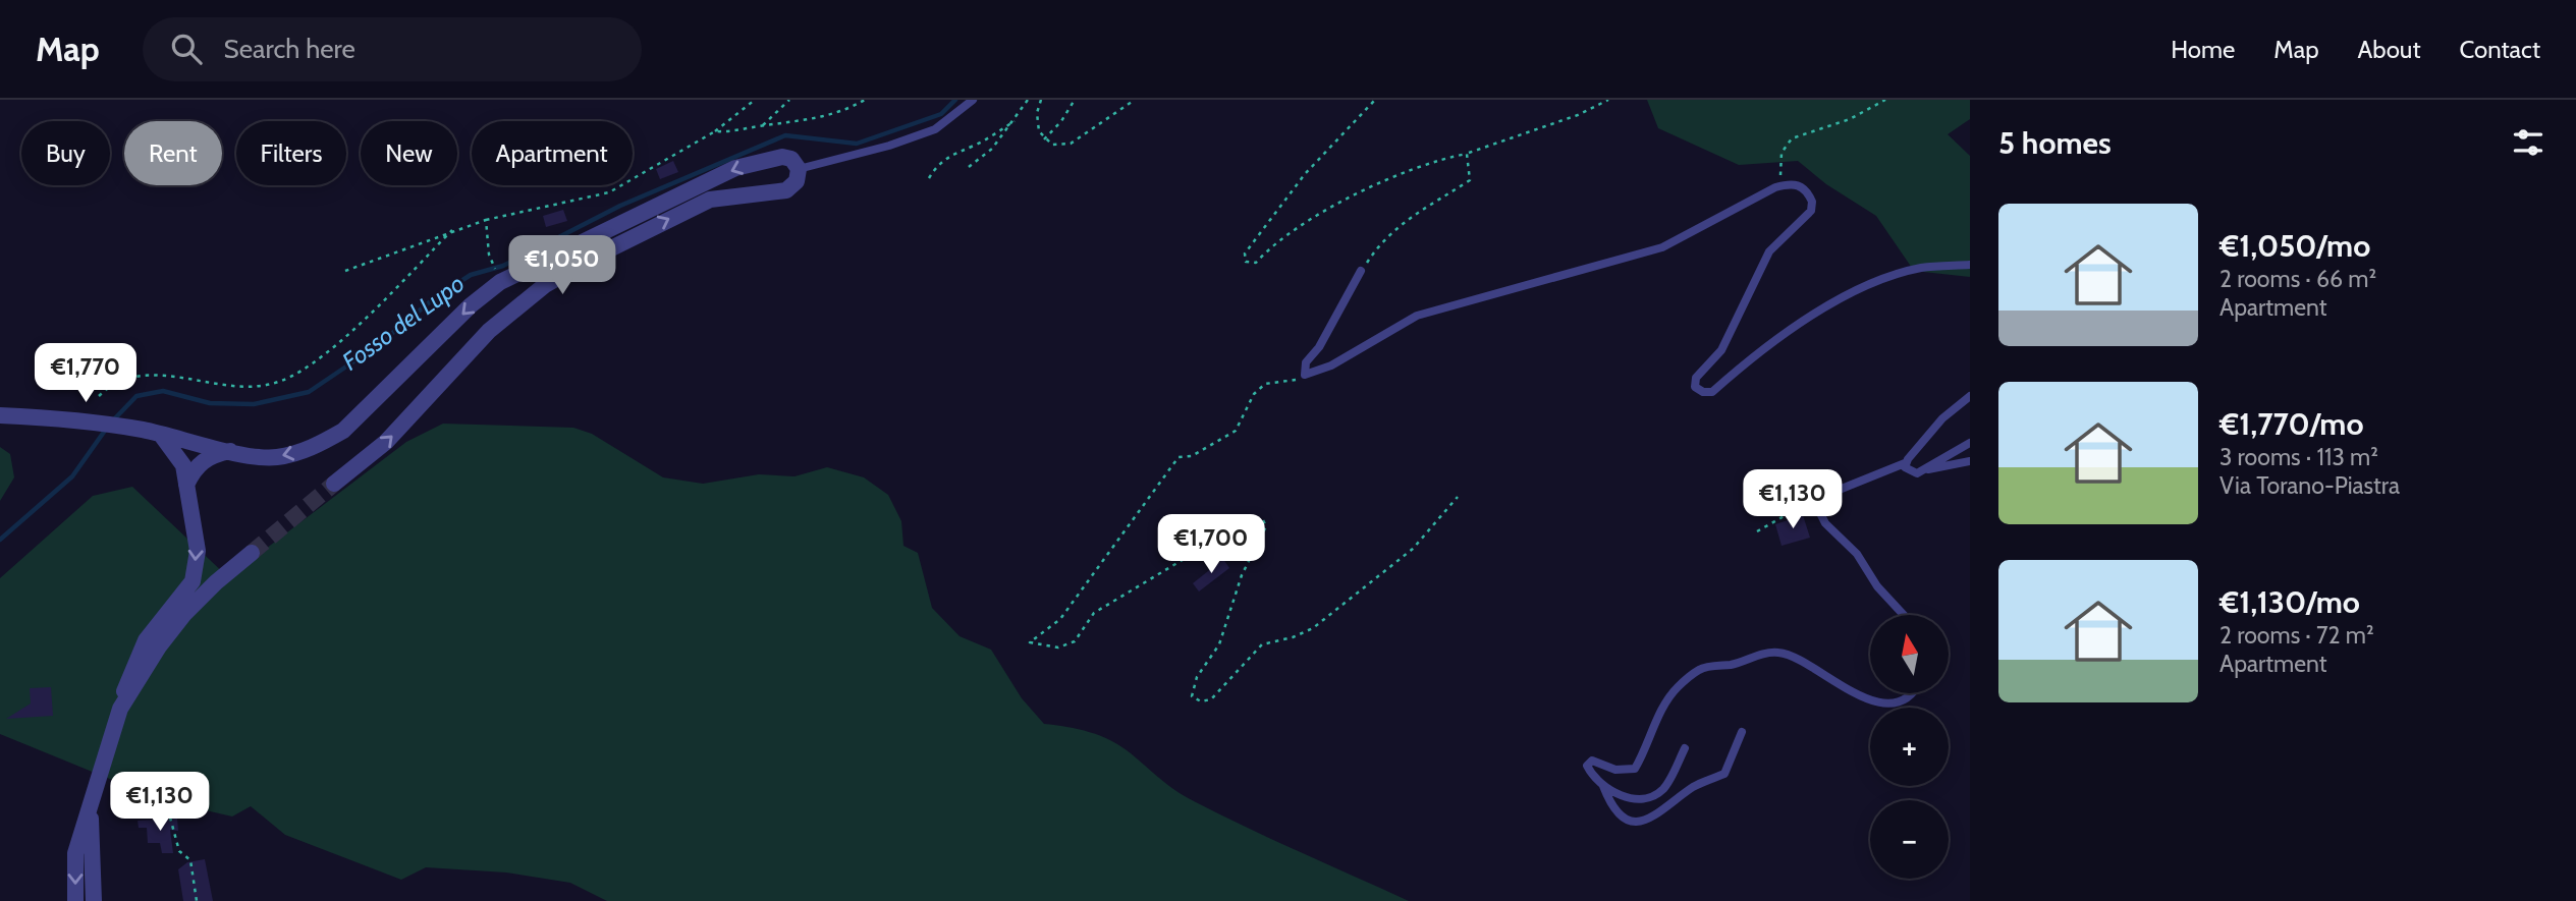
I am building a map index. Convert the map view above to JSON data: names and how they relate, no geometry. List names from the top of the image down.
{
  "water": ["Fosso del Lupo"],
  "north": "top",
  "page": {
    "header": "Map",
    "search": "Search here",
    "nav": [
      "Home",
      "Map",
      "About",
      "Contact"
    ],
    "heading": "5 homes",
    "chip": [
      "Buy",
      "Rent",
      "Filters",
      "New",
      "Apartment"
    ],
    "list": [
      {
        "name": "€1,050/mo",
        "note": "2 rooms · 66 m² · Apartment"
      },
      {
        "name": "€1,770/mo",
        "note": "3 rooms · 113 m² · Via Torano-Piastra"
      },
      {
        "name": "€1,130/mo",
        "note": "2 rooms · 72 m² · Apartment"
      }
    ],
    "price": [
      "€1,050",
      "€1,770",
      "€1,130",
      "€1,700",
      "€1,130"
    ],
    "map_buttons": ["+", "−"]
  }
}
